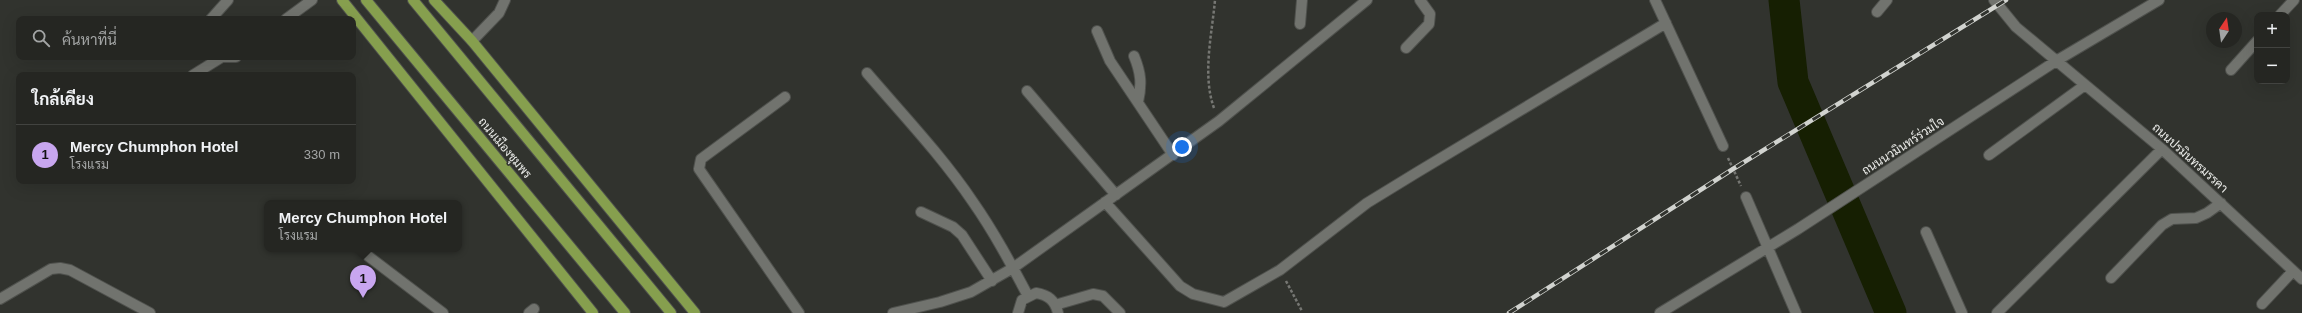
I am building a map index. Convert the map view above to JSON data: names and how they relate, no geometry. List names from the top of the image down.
{
  "streets": {
    "main road": ["ถนนเมืองชุมพร"],
    "street": ["ถนนนวมินทร์ร่วมใจ", "ถนนปรมินทรมรรคา"]
  },
  "crossings": [
    ["ถนนนวมินทร์ร่วมใจ", "ถนนปรมินทรมรรคา"]
  ],
  "north": "top",
  "page": {
    "map_buttons": ["+", "−"],
    "search": "ค้นหาที่นี่",
    "heading": "ใกล้เคียง",
    "list": [
      {
        "mark": "1",
        "name": "Mercy Chumphon Hotel",
        "note": "โรงแรม",
        "value": "330 m"
      }
    ],
    "popup": ["Mercy Chumphon Hotel", "โรงแรม"],
    "pins": "1"
  }
}
